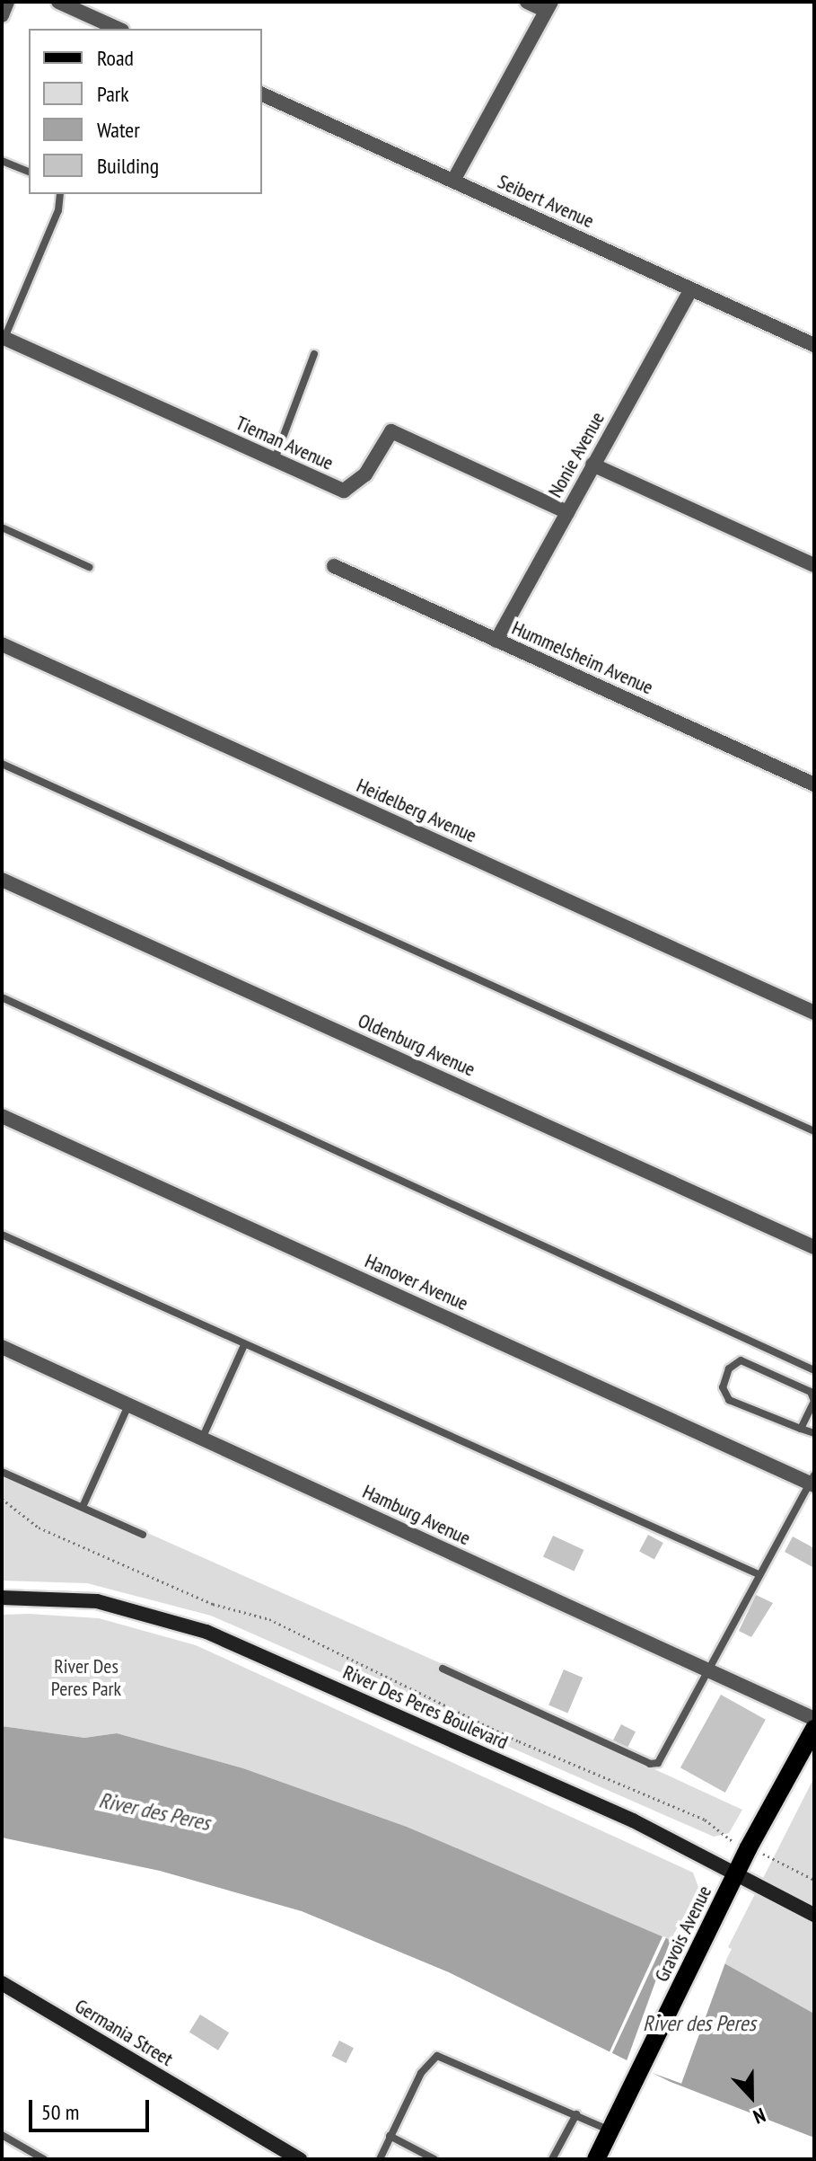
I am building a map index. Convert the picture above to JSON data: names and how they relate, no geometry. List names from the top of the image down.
{
  "streets": {
    "main road": ["River Des Peres Boulevard", "Gravois Avenue", "Germania Street"],
    "street": [
      "Seibert Avenue",
      "Tieman Avenue",
      "Nonie Avenue",
      "Hummelsheim Avenue",
      "Heidelberg Avenue",
      "Oldenburg Avenue",
      "Hanover Avenue",
      "Hamburg Avenue"
    ]
  },
  "crossings": [
    ["Seibert Avenue", "Nonie Avenue"],
    ["Tieman Avenue", "Nonie Avenue"],
    ["Nonie Avenue", "Hummelsheim Avenue"],
    ["River Des Peres Boulevard", "Gravois Avenue"]
  ],
  "water": ["River des Peres"],
  "parks": ["River Des Peres Park"],
  "legend": [
    "Road",
    "Park",
    "Water",
    "Building"
  ],
  "scale_bar": "50 m",
  "north": "bottom"
}
